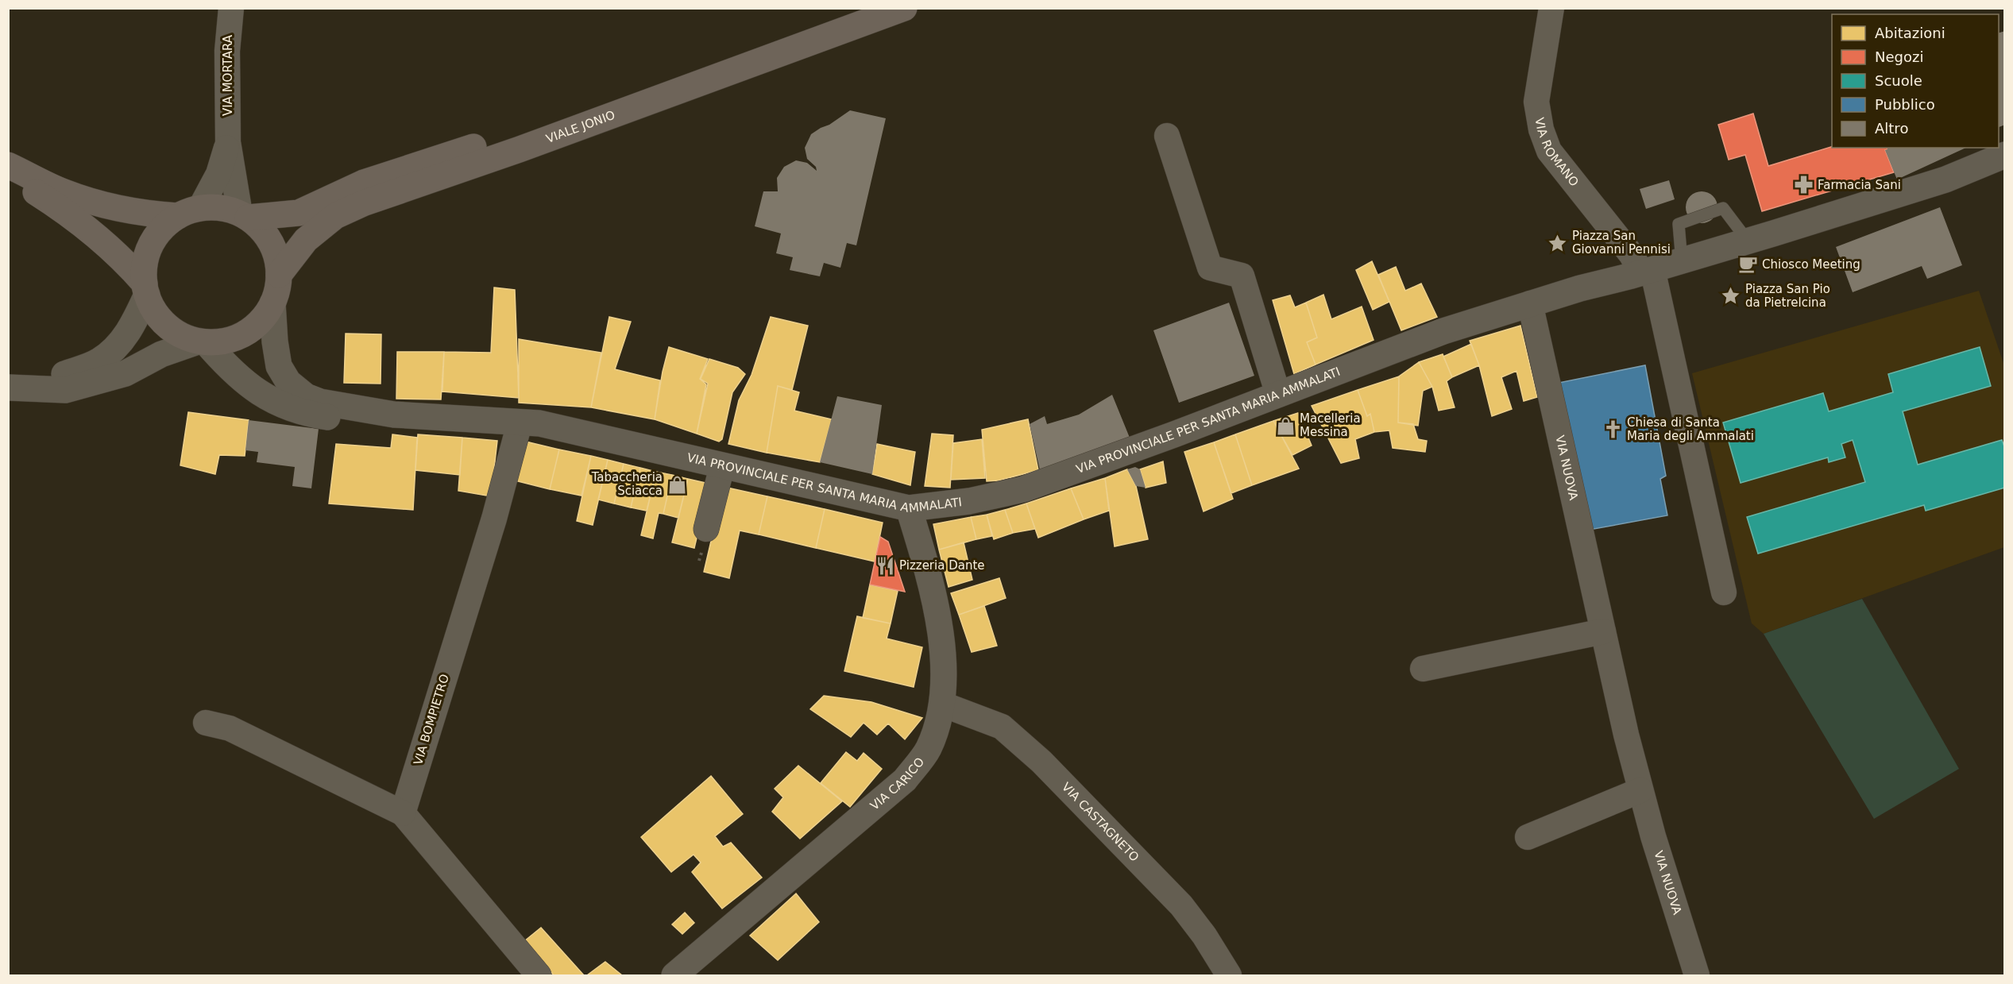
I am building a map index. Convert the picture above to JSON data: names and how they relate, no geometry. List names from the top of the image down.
{
  "streets": {
    "main road": ["VIALE JONIO"],
    "street": [
      "VIA MORTARA",
      "VIA ROMANO",
      "VIA PROVINCIALE PER SANTA MARIA AMMALATI",
      "VIA NUOVA",
      "VIA BOMPIETRO",
      "VIA CARICO",
      "VIA CASTAGNETO"
    ]
  },
  "crossings": [
    ["VIA ROMANO", "VIA PROVINCIALE PER SANTA MARIA AMMALATI"],
    ["VIA PROVINCIALE PER SANTA MARIA AMMALATI", "VIA NUOVA"],
    ["VIA PROVINCIALE PER SANTA MARIA AMMALATI", "VIA BOMPIETRO"],
    ["VIA PROVINCIALE PER SANTA MARIA AMMALATI", "VIA CARICO"],
    ["VIA CARICO", "VIA CASTAGNETO"]
  ],
  "places": {
    "pharmacy": ["Farmacia Sani"],
    "place": ["Piazza San Giovanni Pennisi", "Piazza San Pio da Pietrelcina"],
    "cafe": ["Chiosco Meeting"],
    "shop": ["Macelleria Messina", "Tabaccheria Sciacca"],
    "church": ["Chiesa di Santa Maria degli Ammalati"],
    "restaurant": ["Pizzeria Dante"]
  },
  "legend": [
    "Abitazioni",
    "Negozi",
    "Scuole",
    "Pubblico",
    "Altro"
  ]
}
